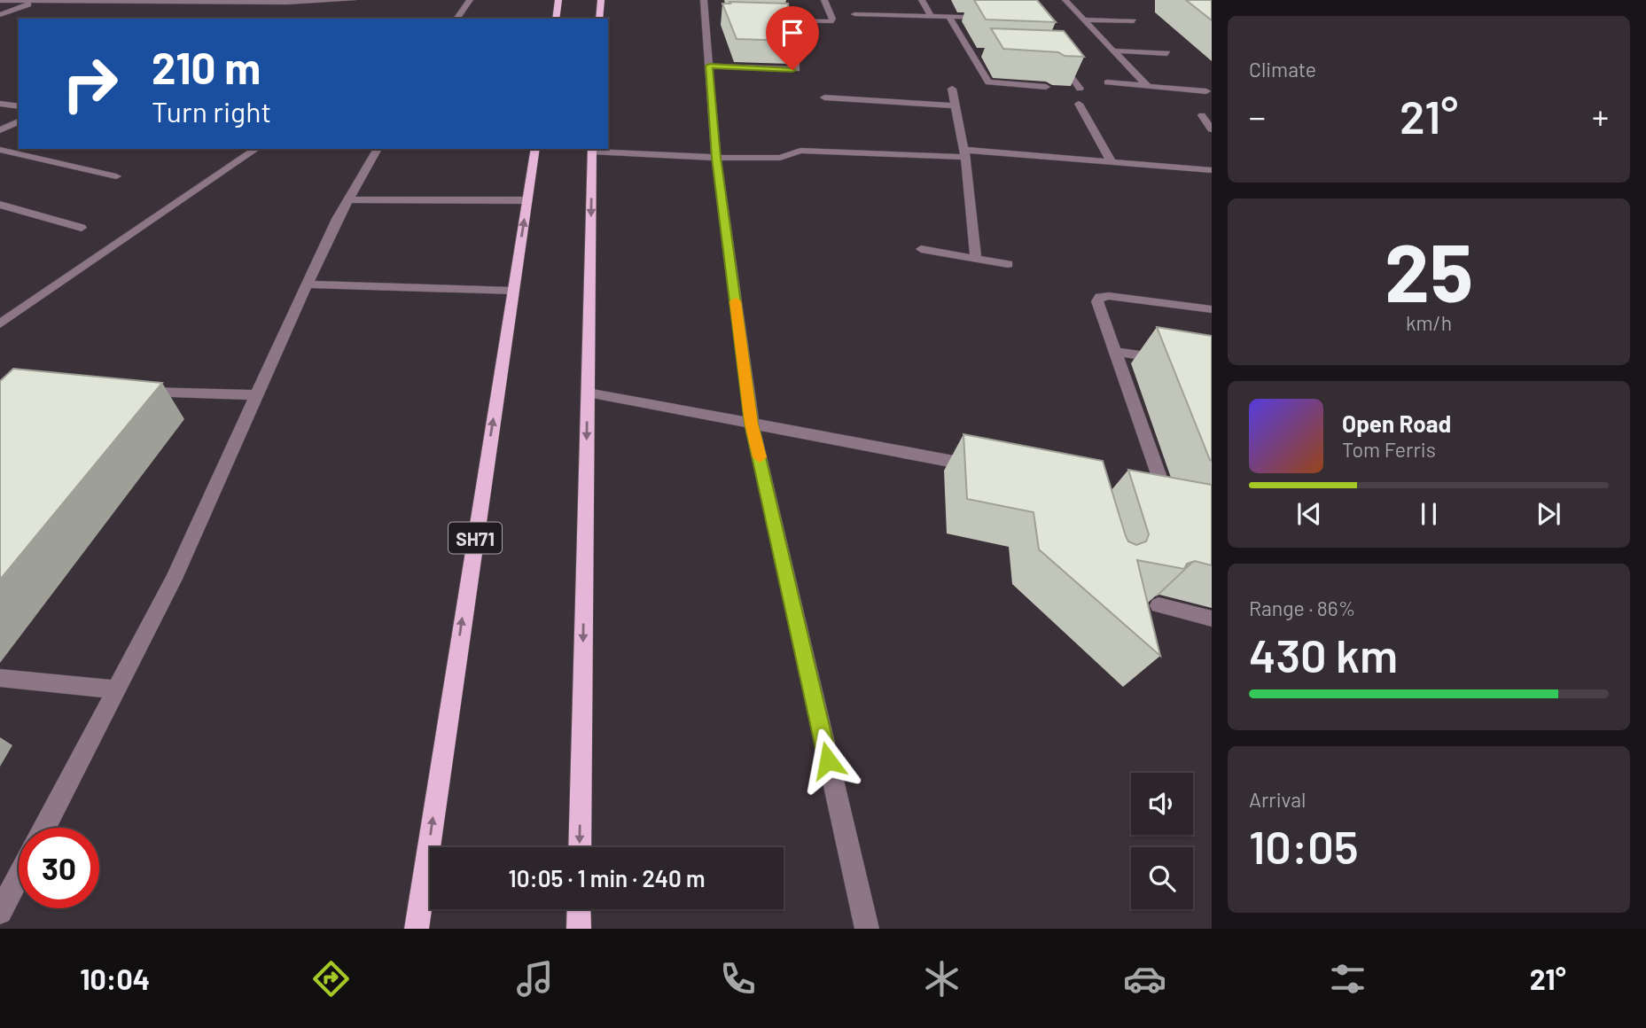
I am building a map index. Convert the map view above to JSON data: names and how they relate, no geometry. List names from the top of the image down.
{
  "streets": {
    "main road": ["SH71"]
  },
  "page": {
    "tile": [
      "Climate",
      ["25", "km/h"],
      ["Range · 86%", "430 km"],
      ["Arrival", "10:05"]
    ],
    "turn": ["210 m", "Turn right"],
    "heat": ["−", "21°", "+"],
    "song": ["Open Road", "Tom Ferris"],
    "limit": "30",
    "trip": "10:05 · 1 min · 240 m",
    "tabs": ["10:04", "21°"]
  }
}
